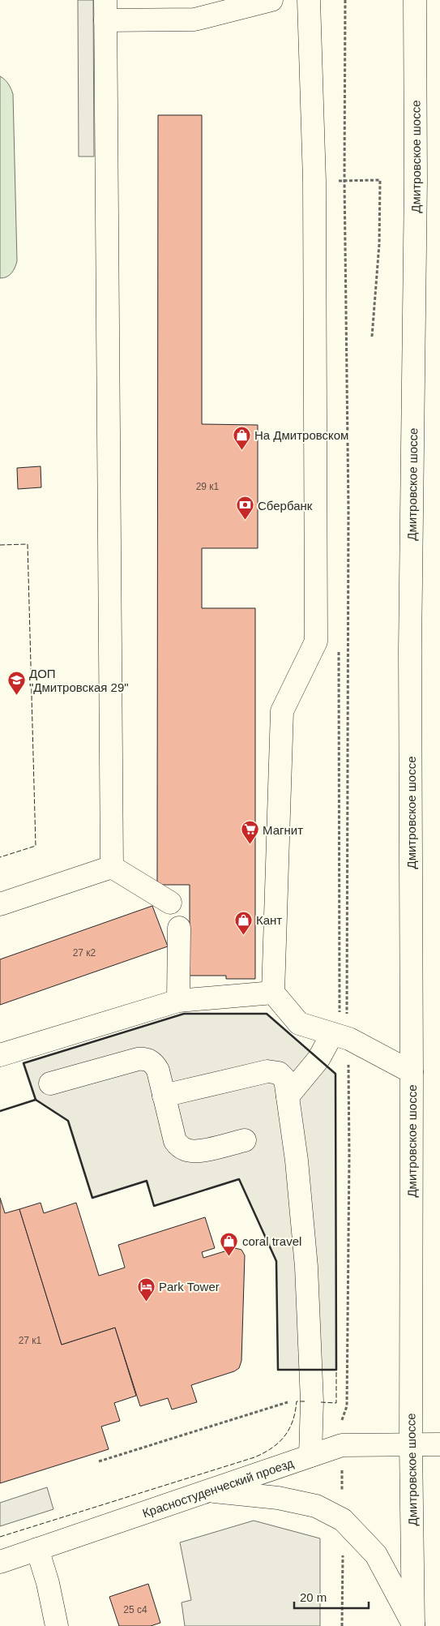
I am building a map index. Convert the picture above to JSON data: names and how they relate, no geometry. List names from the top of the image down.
{
  "streets": {
    "main road": ["Дмитровское шоссе", "Красностуденческий проезд"]
  },
  "crossings": [
    ["Дмитровское шоссе", "Красностуденческий проезд"]
  ],
  "places": {
    "shop": ["На Дмитровском", "Кант", "coral travel"],
    "bank": ["Сбербанк"],
    "school or university": ["ДОП \"Дмитровская 29\""],
    "supermarket": ["Магнит"],
    "hotel": ["Park Tower"]
  },
  "house_numbers": [
    "29 к1",
    "27 к2",
    "27 к1",
    "25 с4"
  ],
  "scale_bar": "20 m"
}
